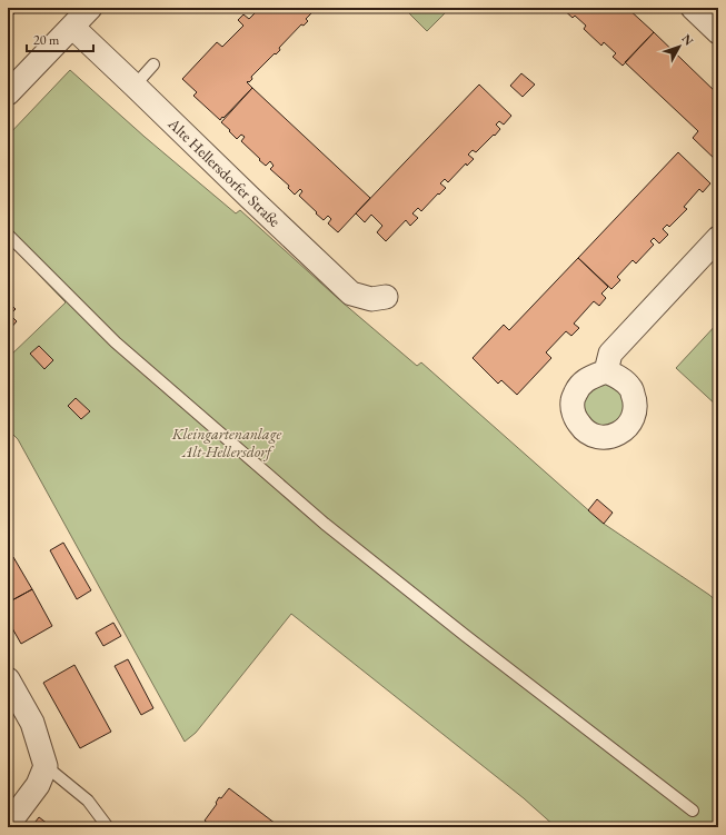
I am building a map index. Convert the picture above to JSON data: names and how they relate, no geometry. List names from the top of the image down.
{
  "streets": {
    "street": ["Alte Hellersdorfer Straße"]
  },
  "parks": ["Kleingartenanlage Alt-Hellersdorf"],
  "scale_bar": "20 m",
  "north": "top right"
}
